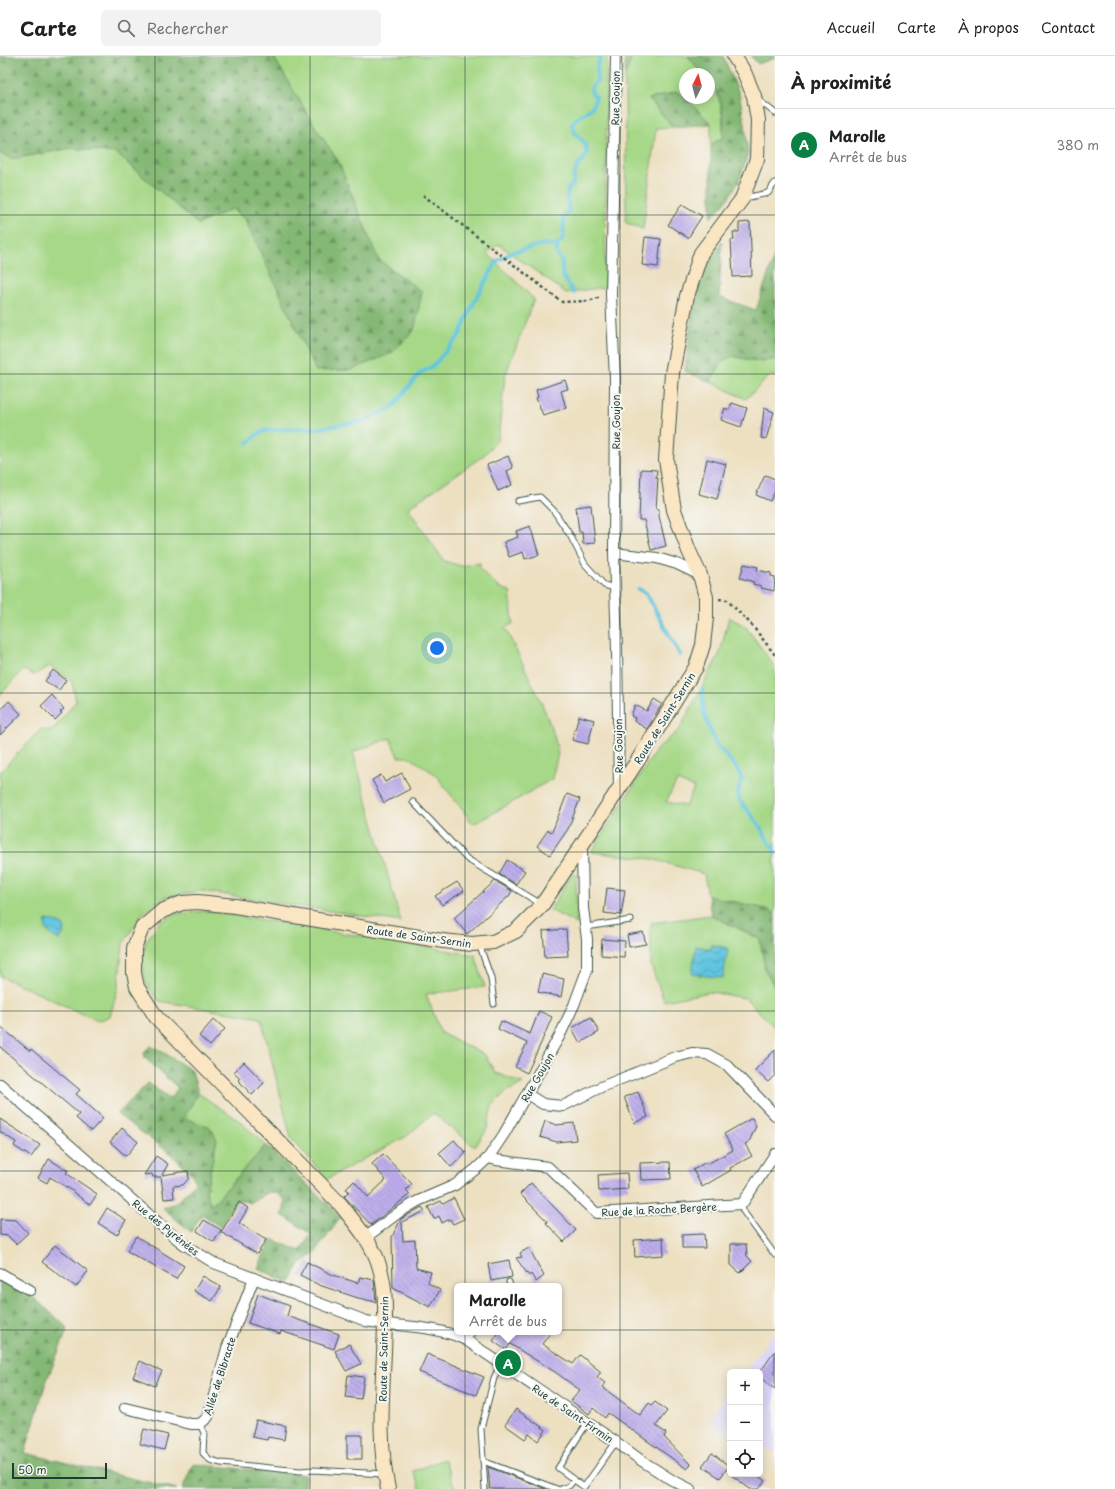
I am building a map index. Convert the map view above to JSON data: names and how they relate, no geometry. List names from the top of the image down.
{
  "streets": {
    "street": [
      "Rue Goujon",
      "Route de Saint-Sernin",
      "Rue de la Roche Bergère",
      "Rue des Pyrénées",
      "Allée de Bibracte",
      "Rue de Saint-Firmin"
    ]
  },
  "crossings": [
    ["Rue Goujon", "Route de Saint-Sernin"],
    ["Rue Goujon", "Rue de la Roche Bergère"],
    ["Route de Saint-Sernin", "Rue des Pyrénées"],
    ["Route de Saint-Sernin", "Rue de Saint-Firmin"],
    ["Rue des Pyrénées", "Allée de Bibracte"],
    ["Rue des Pyrénées", "Rue de Saint-Firmin"]
  ],
  "scale_bar": "50 m",
  "north": "top",
  "page": {
    "header": "Carte",
    "search": "Rechercher",
    "nav": [
      "Accueil",
      "Carte",
      "À propos",
      "Contact"
    ],
    "heading": "À proximité",
    "list": [
      {
        "mark": "A",
        "name": "Marolle",
        "note": "Arrêt de bus",
        "value": "380 m"
      }
    ],
    "popup": ["Marolle", "Arrêt de bus"],
    "pins": "A",
    "map_buttons": ["+", "−"],
    "scale": "50 m"
  }
}
